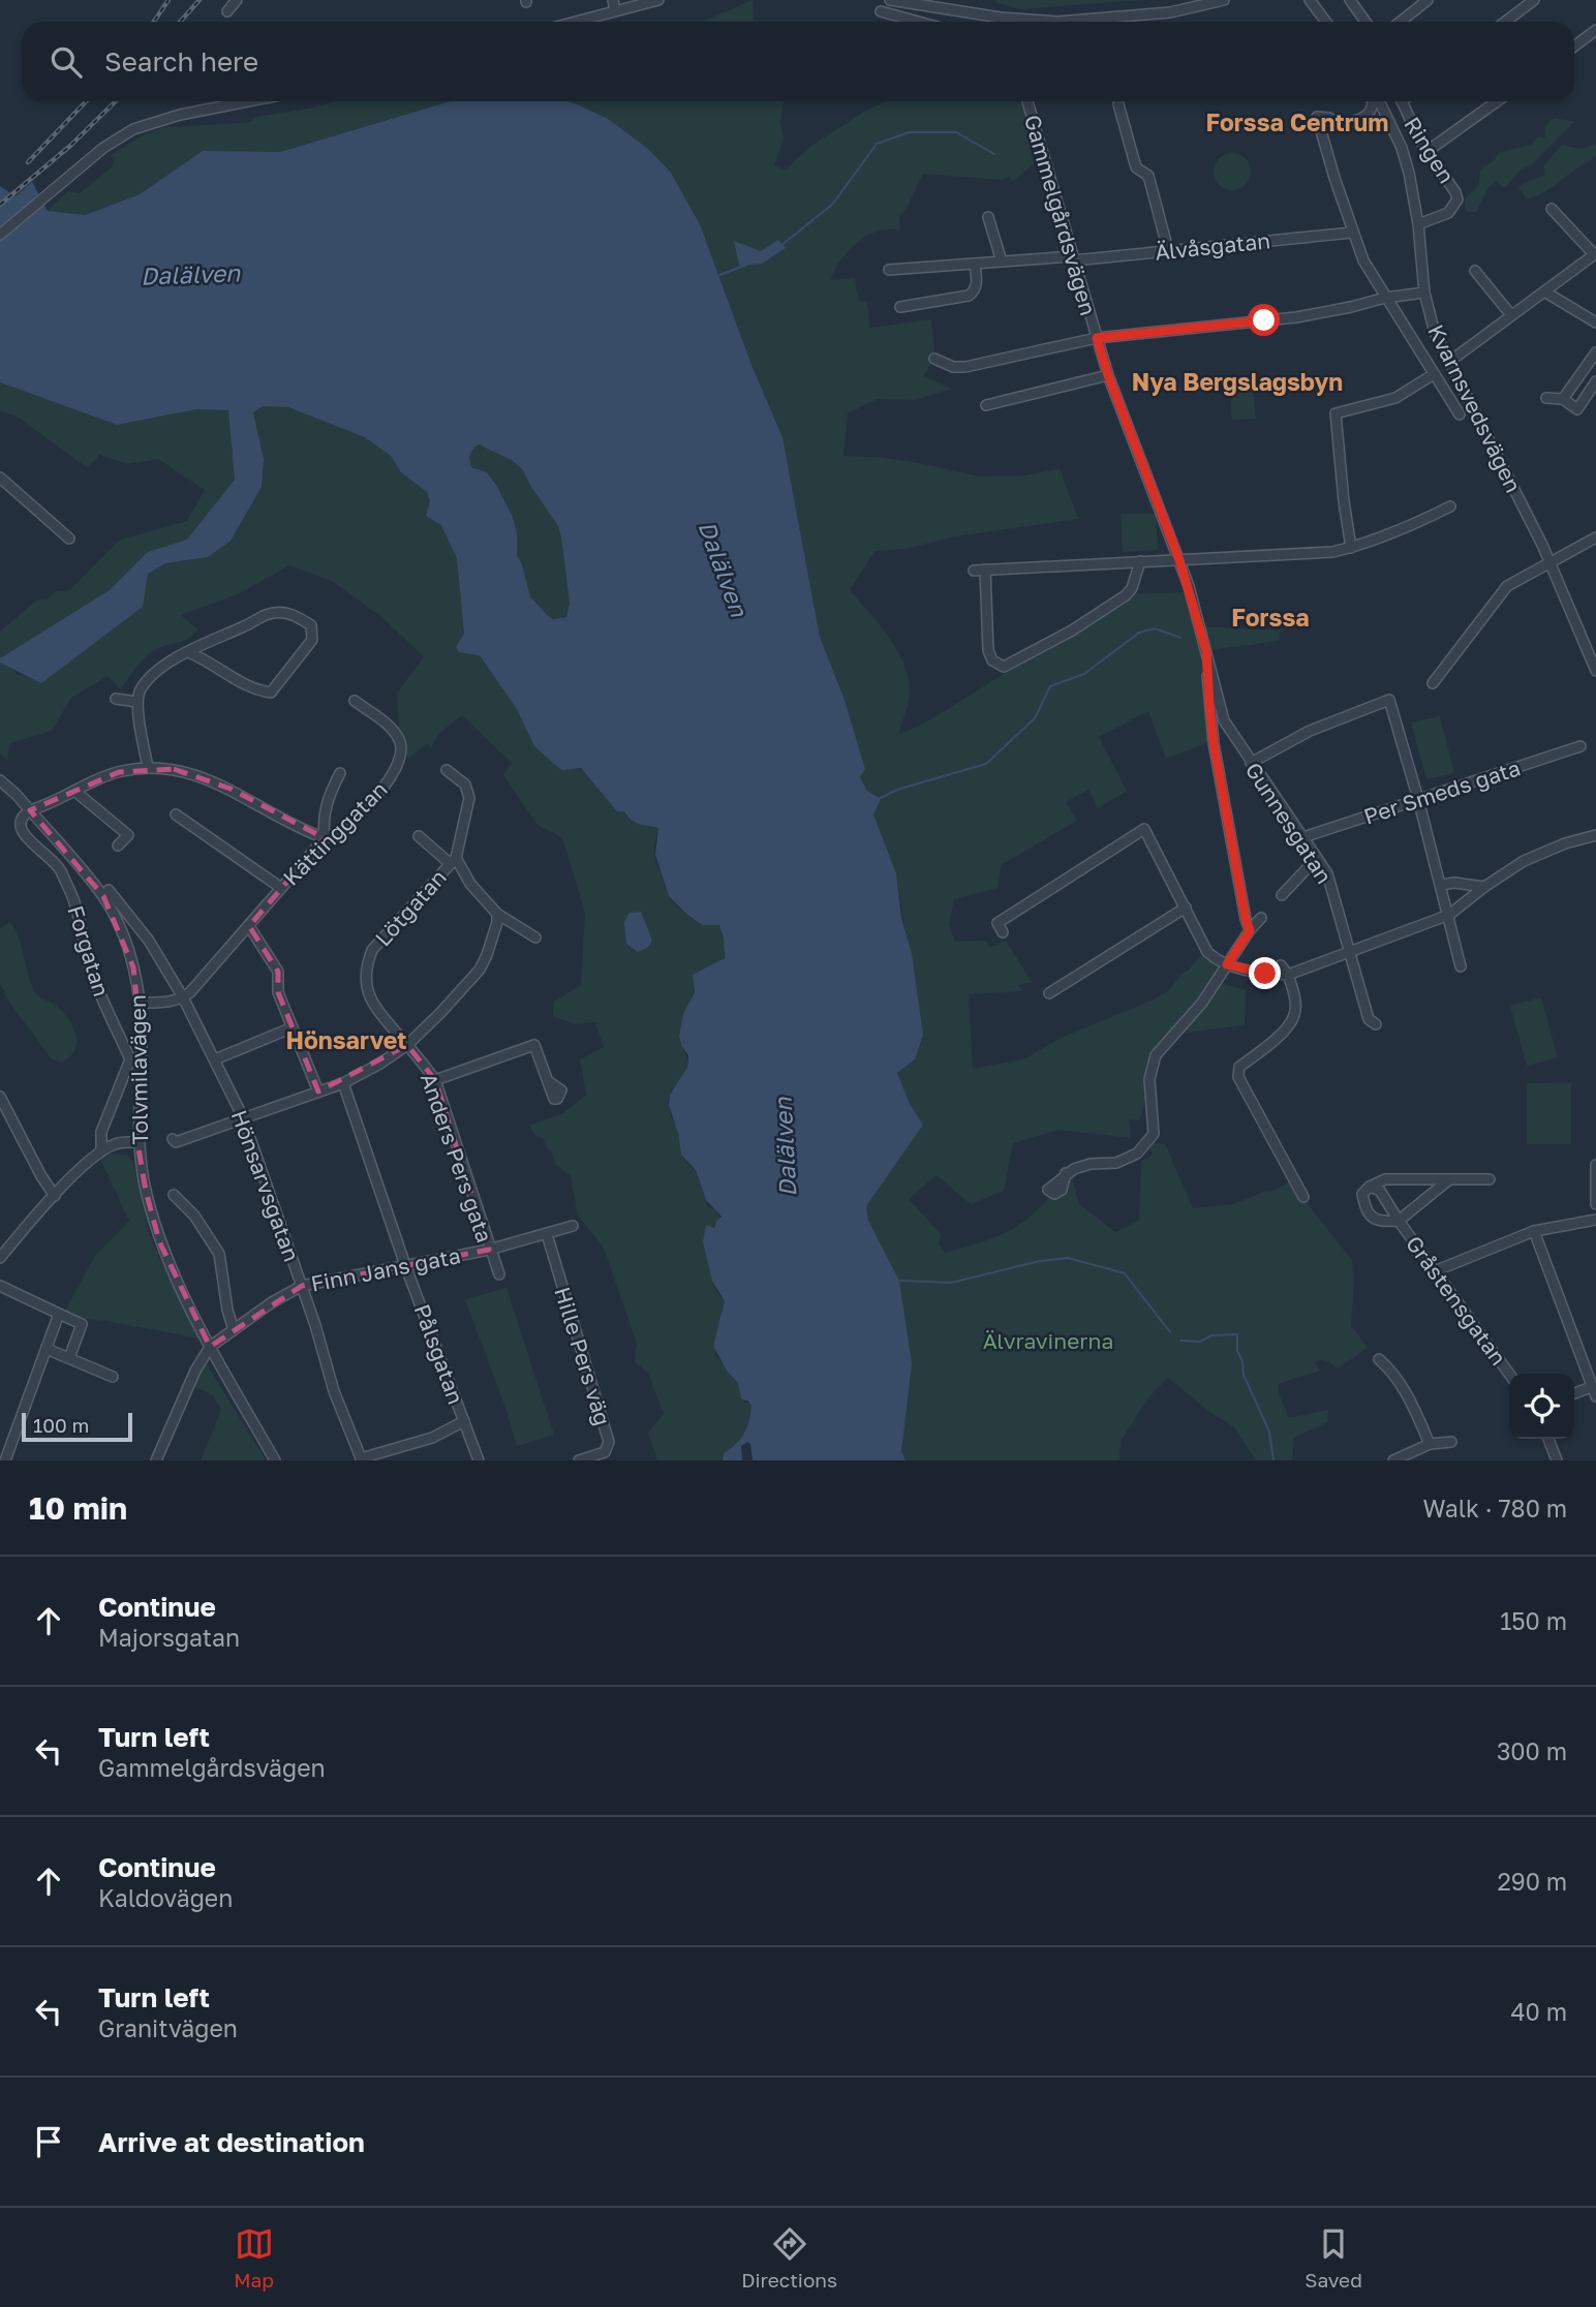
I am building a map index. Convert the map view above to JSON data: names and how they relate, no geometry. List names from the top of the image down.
{
  "streets": {
    "street": [
      "Ringen",
      "Gammelgårdsvägen",
      "Älvåsgatan",
      "Kvarnsvedsvägen",
      "Per Smeds gata",
      "Gunnesgatan",
      "Kättinggatan",
      "Lötgatan",
      "Forgatan",
      "Tolvmilavägen",
      "Anders Pers gata",
      "Hönsarvsgatan",
      "Finn Jans gata",
      "Gråstensgatan",
      "Pålsgatan",
      "Hille Pers väg"
    ]
  },
  "crossings": [
    ["Ringen", "Kvarnsvedsvägen"],
    ["Gammelgårdsvägen", "Älvåsgatan"],
    ["Gammelgårdsvägen", "Gunnesgatan"],
    ["Per Smeds gata", "Gunnesgatan"],
    ["Kättinggatan", "Hönsarvsgatan"],
    ["Lötgatan", "Anders Pers gata"],
    ["Forgatan", "Tolvmilavägen"],
    ["Tolvmilavägen", "Finn Jans gata"],
    ["Anders Pers gata", "Finn Jans gata"],
    ["Hönsarvsgatan", "Finn Jans gata"],
    ["Finn Jans gata", "Pålsgatan"],
    ["Finn Jans gata", "Hille Pers väg"]
  ],
  "districts": [
    "Forssa Centrum",
    "Nya Bergslagsbyn",
    "Forssa",
    "Hönsarvet"
  ],
  "water": ["Dalälven"],
  "parks": ["Älvravinerna"],
  "scale_bar": "100 m",
  "page": {
    "search": "Search here",
    "scale": "100 m",
    "heading": ["10 min", "Walk · 780 m"],
    "list": [
      ["Continue", "Majorsgatan", "150 m"],
      ["Turn left", "Gammelgårdsvägen", "300 m"],
      ["Continue", "Kaldovägen", "290 m"],
      ["Turn left", "Granitvägen", "40 m"],
      "Arrive at destination"
    ],
    "nav": ["Map", "Directions", "Saved"]
  }
}
